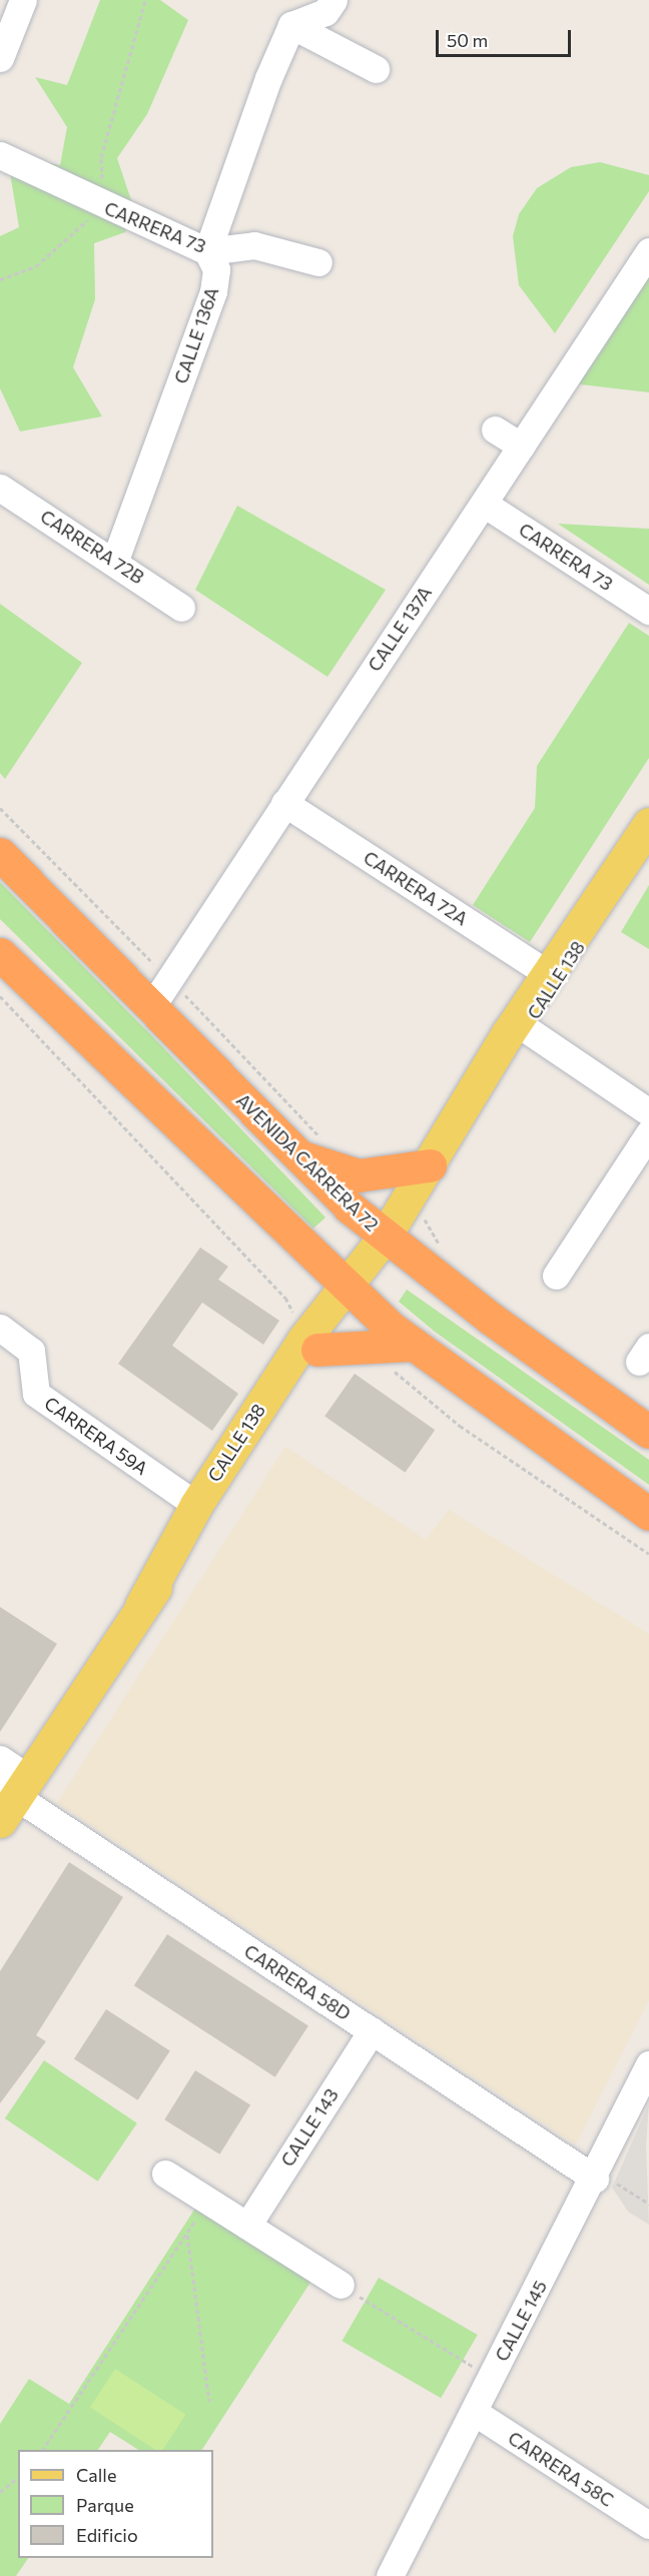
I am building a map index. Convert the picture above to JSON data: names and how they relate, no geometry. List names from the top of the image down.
{
  "streets": {
    "highway": ["AVENIDA CARRERA 72"],
    "main road": ["CALLE 138"],
    "street": [
      "CARRERA 73",
      "CALLE 136A",
      "CARRERA 72B",
      "CALLE 137A",
      "CARRERA 72A",
      "CARRERA 59A",
      "CARRERA 58D",
      "CALLE 143",
      "CALLE 145",
      "CARRERA 58C"
    ]
  },
  "crossings": [
    ["CARRERA 73", "CALLE 136A"],
    ["CARRERA 73", "CALLE 137A"],
    ["CALLE 136A", "CARRERA 72B"],
    ["CALLE 137A", "CARRERA 72A"],
    ["CALLE 137A", "AVENIDA CARRERA 72"],
    ["CARRERA 72A", "CALLE 138"],
    ["CALLE 138", "AVENIDA CARRERA 72"],
    ["CALLE 138", "CARRERA 59A"],
    ["CALLE 138", "CARRERA 58D"],
    ["CARRERA 58D", "CALLE 143"],
    ["CARRERA 58D", "CALLE 145"],
    ["CALLE 145", "CARRERA 58C"]
  ],
  "legend": ["Calle", "Parque", "Edificio"],
  "scale_bar": "50 m"
}
